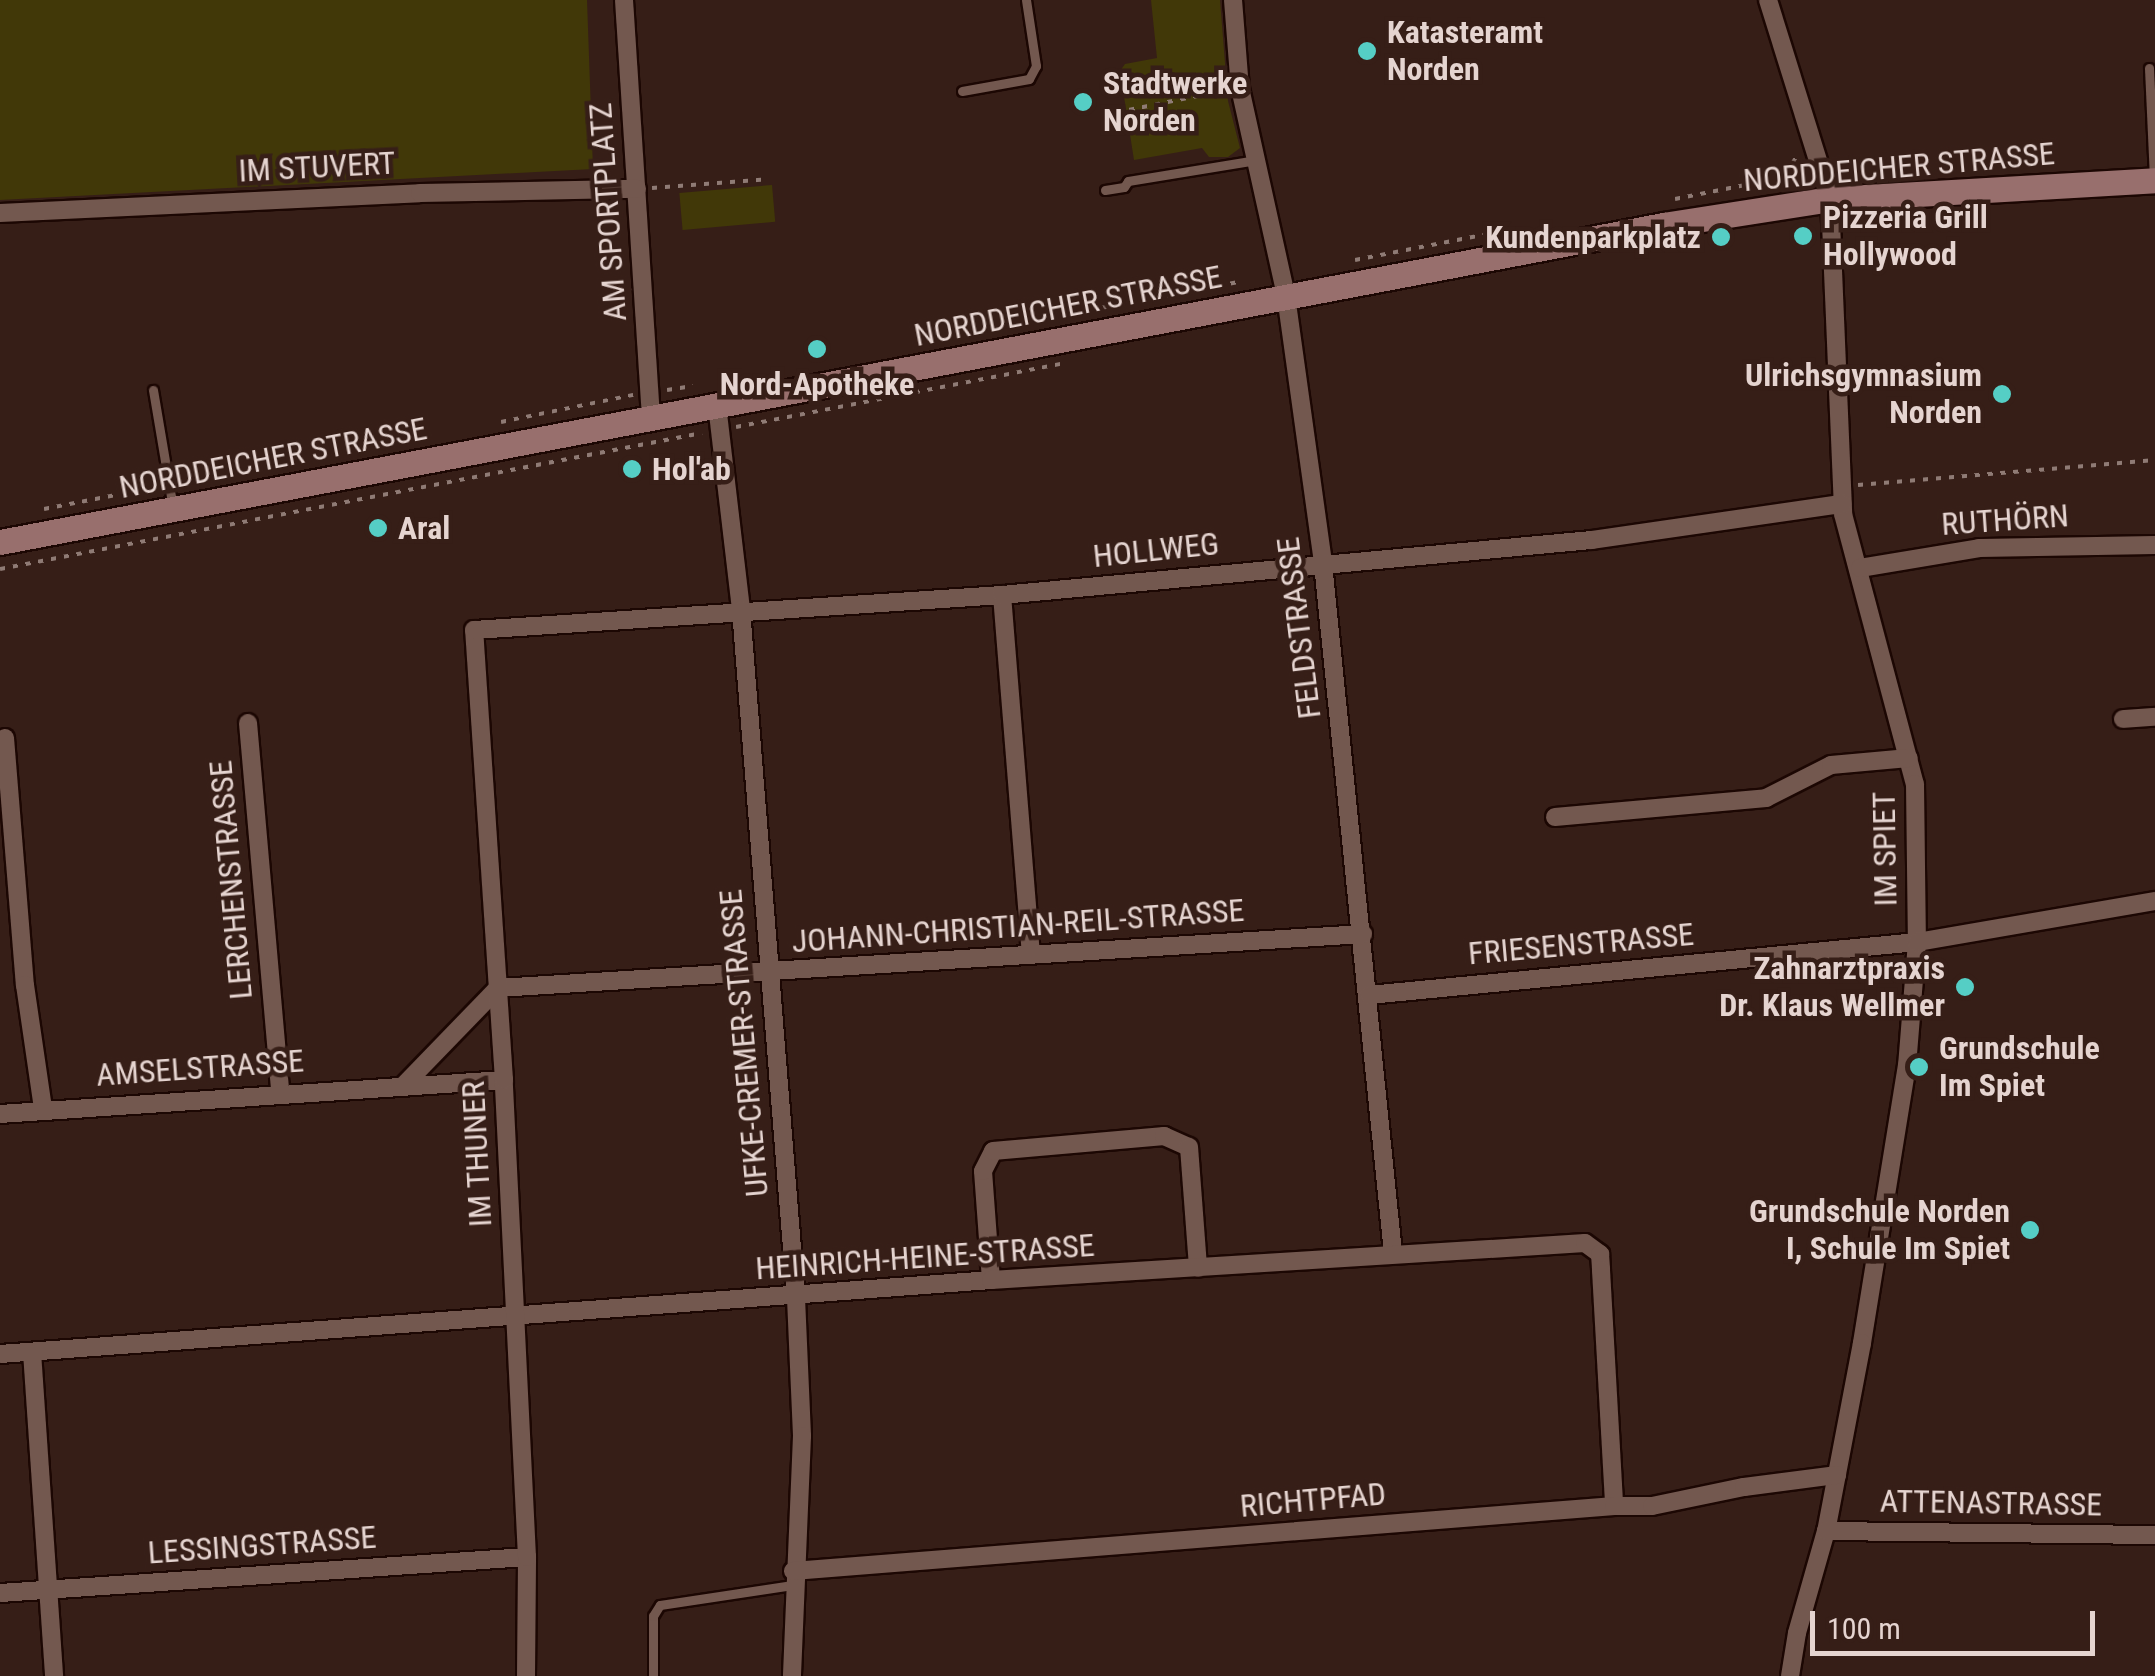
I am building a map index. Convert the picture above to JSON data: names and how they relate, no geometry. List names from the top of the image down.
{
  "streets": {
    "main road": ["NORDDEICHER STRASSE"],
    "street": [
      "IM STUVERT",
      "AM SPORTPLATZ",
      "RUTHÖRN",
      "HOLLWEG",
      "FELDSTRASSE",
      "IM SPIET",
      "LERCHENSTRASSE",
      "JOHANN-CHRISTIAN-REIL-STRASSE",
      "FRIESENSTRASSE",
      "UFKE-CREMER-STRASSE",
      "AMSELSTRASSE",
      "IM THUNER",
      "HEINRICH-HEINE-STRASSE",
      "RICHTPFAD",
      "ATTENASTRASSE",
      "LESSINGSTRASSE"
    ]
  },
  "crossings": [
    ["IM STUVERT", "AM SPORTPLATZ"],
    ["NORDDEICHER STRASSE", "AM SPORTPLATZ"],
    ["NORDDEICHER STRASSE", "FELDSTRASSE"],
    ["NORDDEICHER STRASSE", "IM SPIET"],
    ["NORDDEICHER STRASSE", "UFKE-CREMER-STRASSE"],
    ["RUTHÖRN", "IM SPIET"],
    ["HOLLWEG", "FELDSTRASSE"],
    ["HOLLWEG", "IM SPIET"],
    ["HOLLWEG", "UFKE-CREMER-STRASSE"],
    ["HOLLWEG", "IM THUNER"],
    ["FELDSTRASSE", "JOHANN-CHRISTIAN-REIL-STRASSE"],
    ["FELDSTRASSE", "FRIESENSTRASSE"],
    ["FELDSTRASSE", "HEINRICH-HEINE-STRASSE"],
    ["IM SPIET", "FRIESENSTRASSE"],
    ["IM SPIET", "RICHTPFAD"],
    ["IM SPIET", "ATTENASTRASSE"],
    ["LERCHENSTRASSE", "AMSELSTRASSE"],
    ["JOHANN-CHRISTIAN-REIL-STRASSE", "UFKE-CREMER-STRASSE"],
    ["JOHANN-CHRISTIAN-REIL-STRASSE", "IM THUNER"],
    ["UFKE-CREMER-STRASSE", "HEINRICH-HEINE-STRASSE"],
    ["UFKE-CREMER-STRASSE", "RICHTPFAD"],
    ["AMSELSTRASSE", "IM THUNER"],
    ["IM THUNER", "HEINRICH-HEINE-STRASSE"],
    ["IM THUNER", "LESSINGSTRASSE"],
    ["HEINRICH-HEINE-STRASSE", "RICHTPFAD"]
  ],
  "places": [
    "Katasteramt Norden",
    "Stadtwerke Norden",
    "Pizzeria Grill Hollywood",
    "Kundenparkplatz",
    "Nord-Apotheke",
    "Ulrichsgymnasium Norden",
    "Hol'ab",
    "Aral",
    "Zahnarztpraxis Dr. Klaus Wellmer",
    "Grundschule Im Spiet",
    "Grundschule Norden I, Schule Im Spiet"
  ],
  "scale_bar": "100 m"
}
